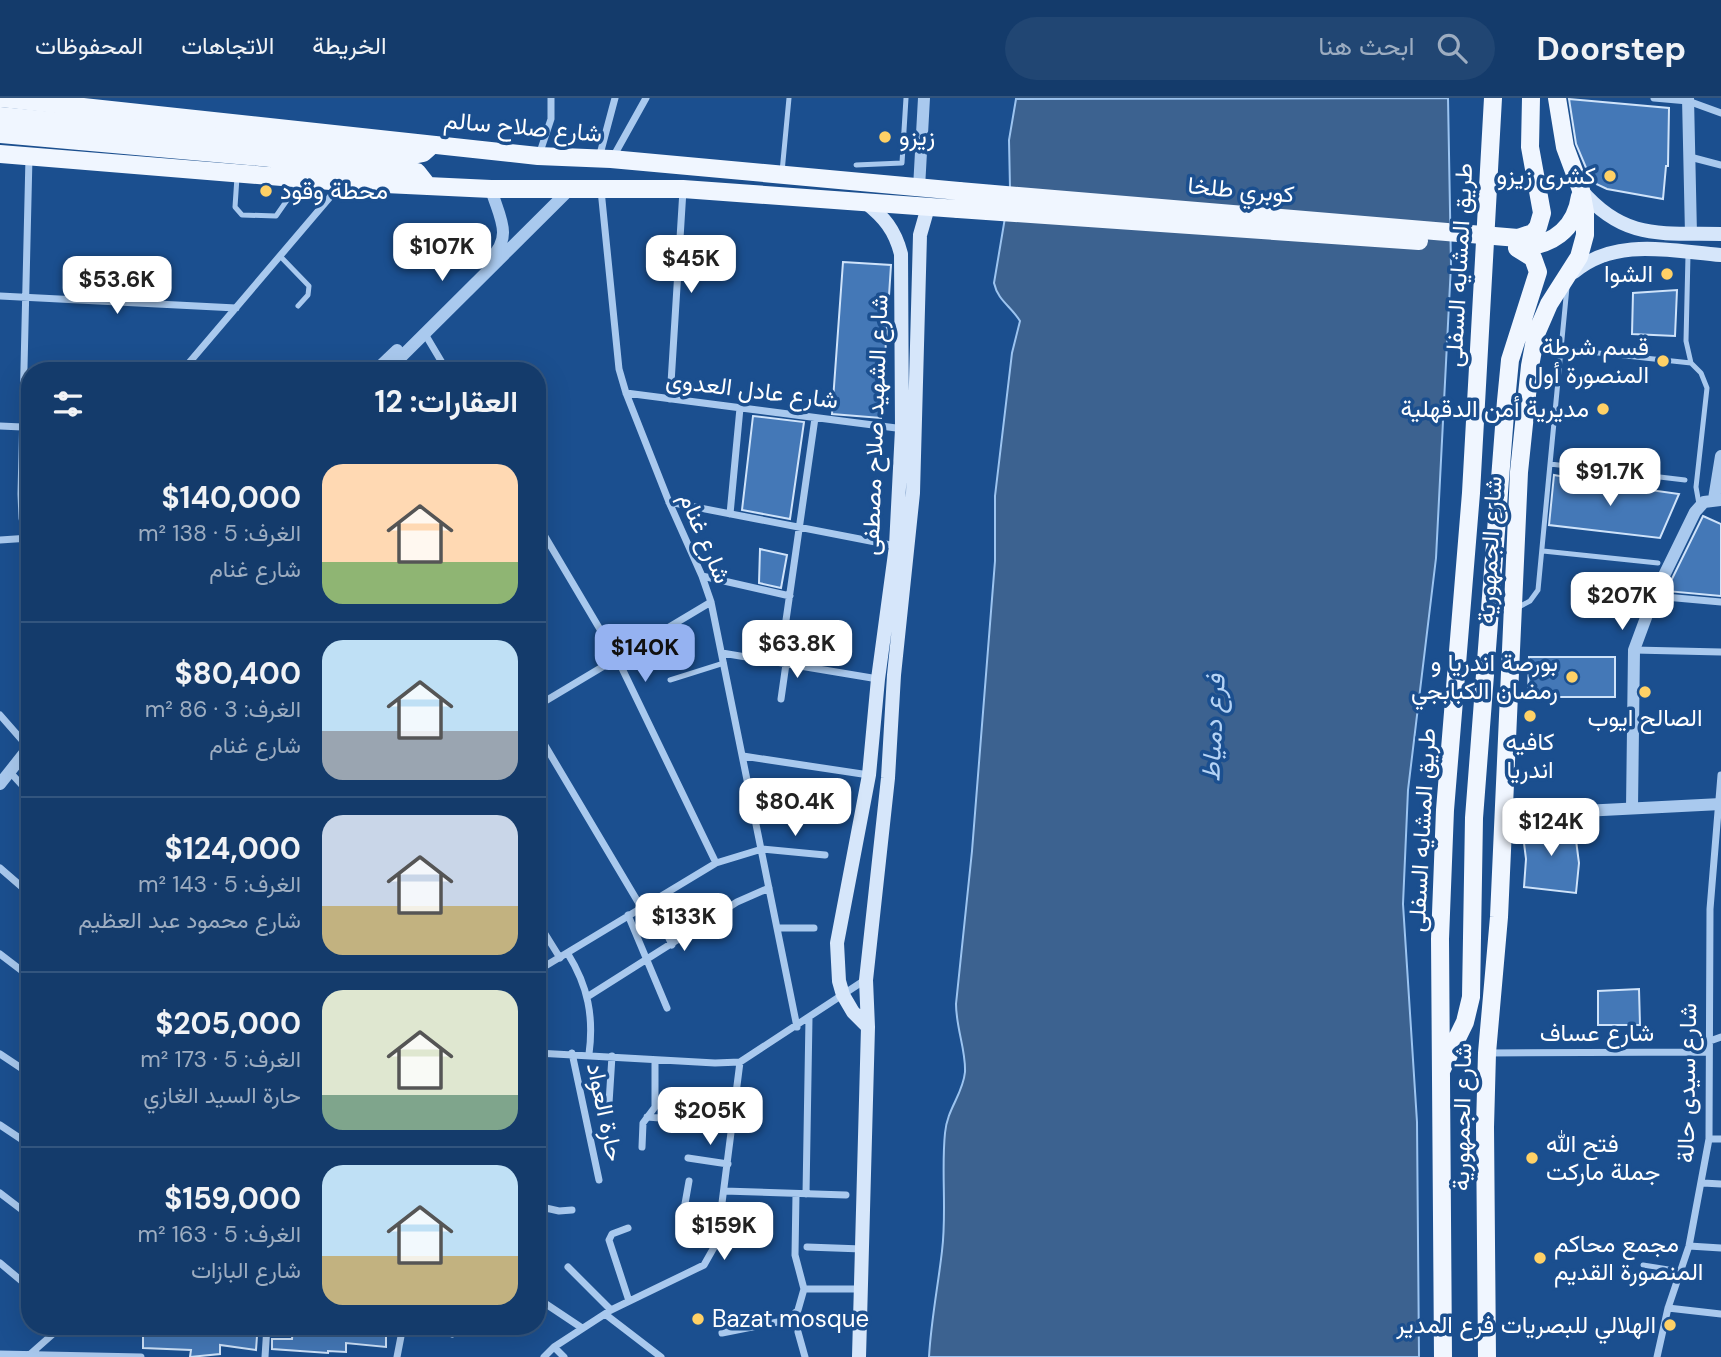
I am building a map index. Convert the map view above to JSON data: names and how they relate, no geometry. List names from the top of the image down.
{
  "streets": {
    "main road": [
      "شارع صلاح سالم",
      "كوبري طلخا",
      "طريق المشايه السفلى",
      "شارع الشهيد صلاح مصطفى",
      "شارع الجمهورية"
    ],
    "street": [
      "شارع عادل العدوى",
      "شارع غنام",
      "شارع عساف",
      "شارع سيدى حالة",
      "حارة العواد"
    ]
  },
  "crossings": [
    ["شارع صلاح سالم", "كوبري طلخا"],
    ["كوبري طلخا", "شارع الجمهورية"],
    ["شارع عادل العدوى", "شارع الشهيد صلاح مصطفى"],
    ["شارع عادل العدوى", "شارع غنام"],
    ["شارع الجمهورية", "شارع عساف"],
    ["شارع عساف", "شارع سيدى حالة"]
  ],
  "water": ["فرع دمياط"],
  "places": [
    "زيزو",
    "كشرى زيزو",
    "محطة وقود",
    "الشوا",
    "قسم شرطة المنصورة أول",
    "مديرية أمن الدقهلية",
    "بورصة اندريا و رمضان الكبابجي",
    "الصالح ايوب",
    "كافيه اندريا",
    "فتح الله جملة ماركت",
    "مجمع محاكم المنصورة القديم",
    "Bazat mosque",
    "الهلالي للبصريات فرع المدير"
  ],
  "page": {
    "header": "Doorstep",
    "search": "ابحث هنا",
    "nav": ["الخريطة", "الاتجاهات", "المحفوظات"],
    "price": [
      "$107K",
      "$45K",
      "$53.6K",
      "$91.7K",
      "$207K",
      "$63.8K",
      "$140K",
      "$80.4K",
      "$124K",
      "$133K",
      "$205K",
      "$159K"
    ],
    "heading": "العقارات: 12",
    "list": [
      {
        "name": "$140,000",
        "note": "الغرف: 5 · 138 m² · شارع غنام"
      },
      {
        "name": "$80,400",
        "note": "الغرف: 3 · 86 m² · شارع غنام"
      },
      {
        "name": "$124,000",
        "note": "الغرف: 5 · 143 m² · شارع محمود عبد العظيم"
      },
      {
        "name": "$205,000",
        "note": "الغرف: 5 · 173 m² · حارة السيد الغازي"
      },
      {
        "name": "$159,000",
        "note": "الغرف: 5 · 163 m² · شارع البازات"
      }
    ]
  }
}
